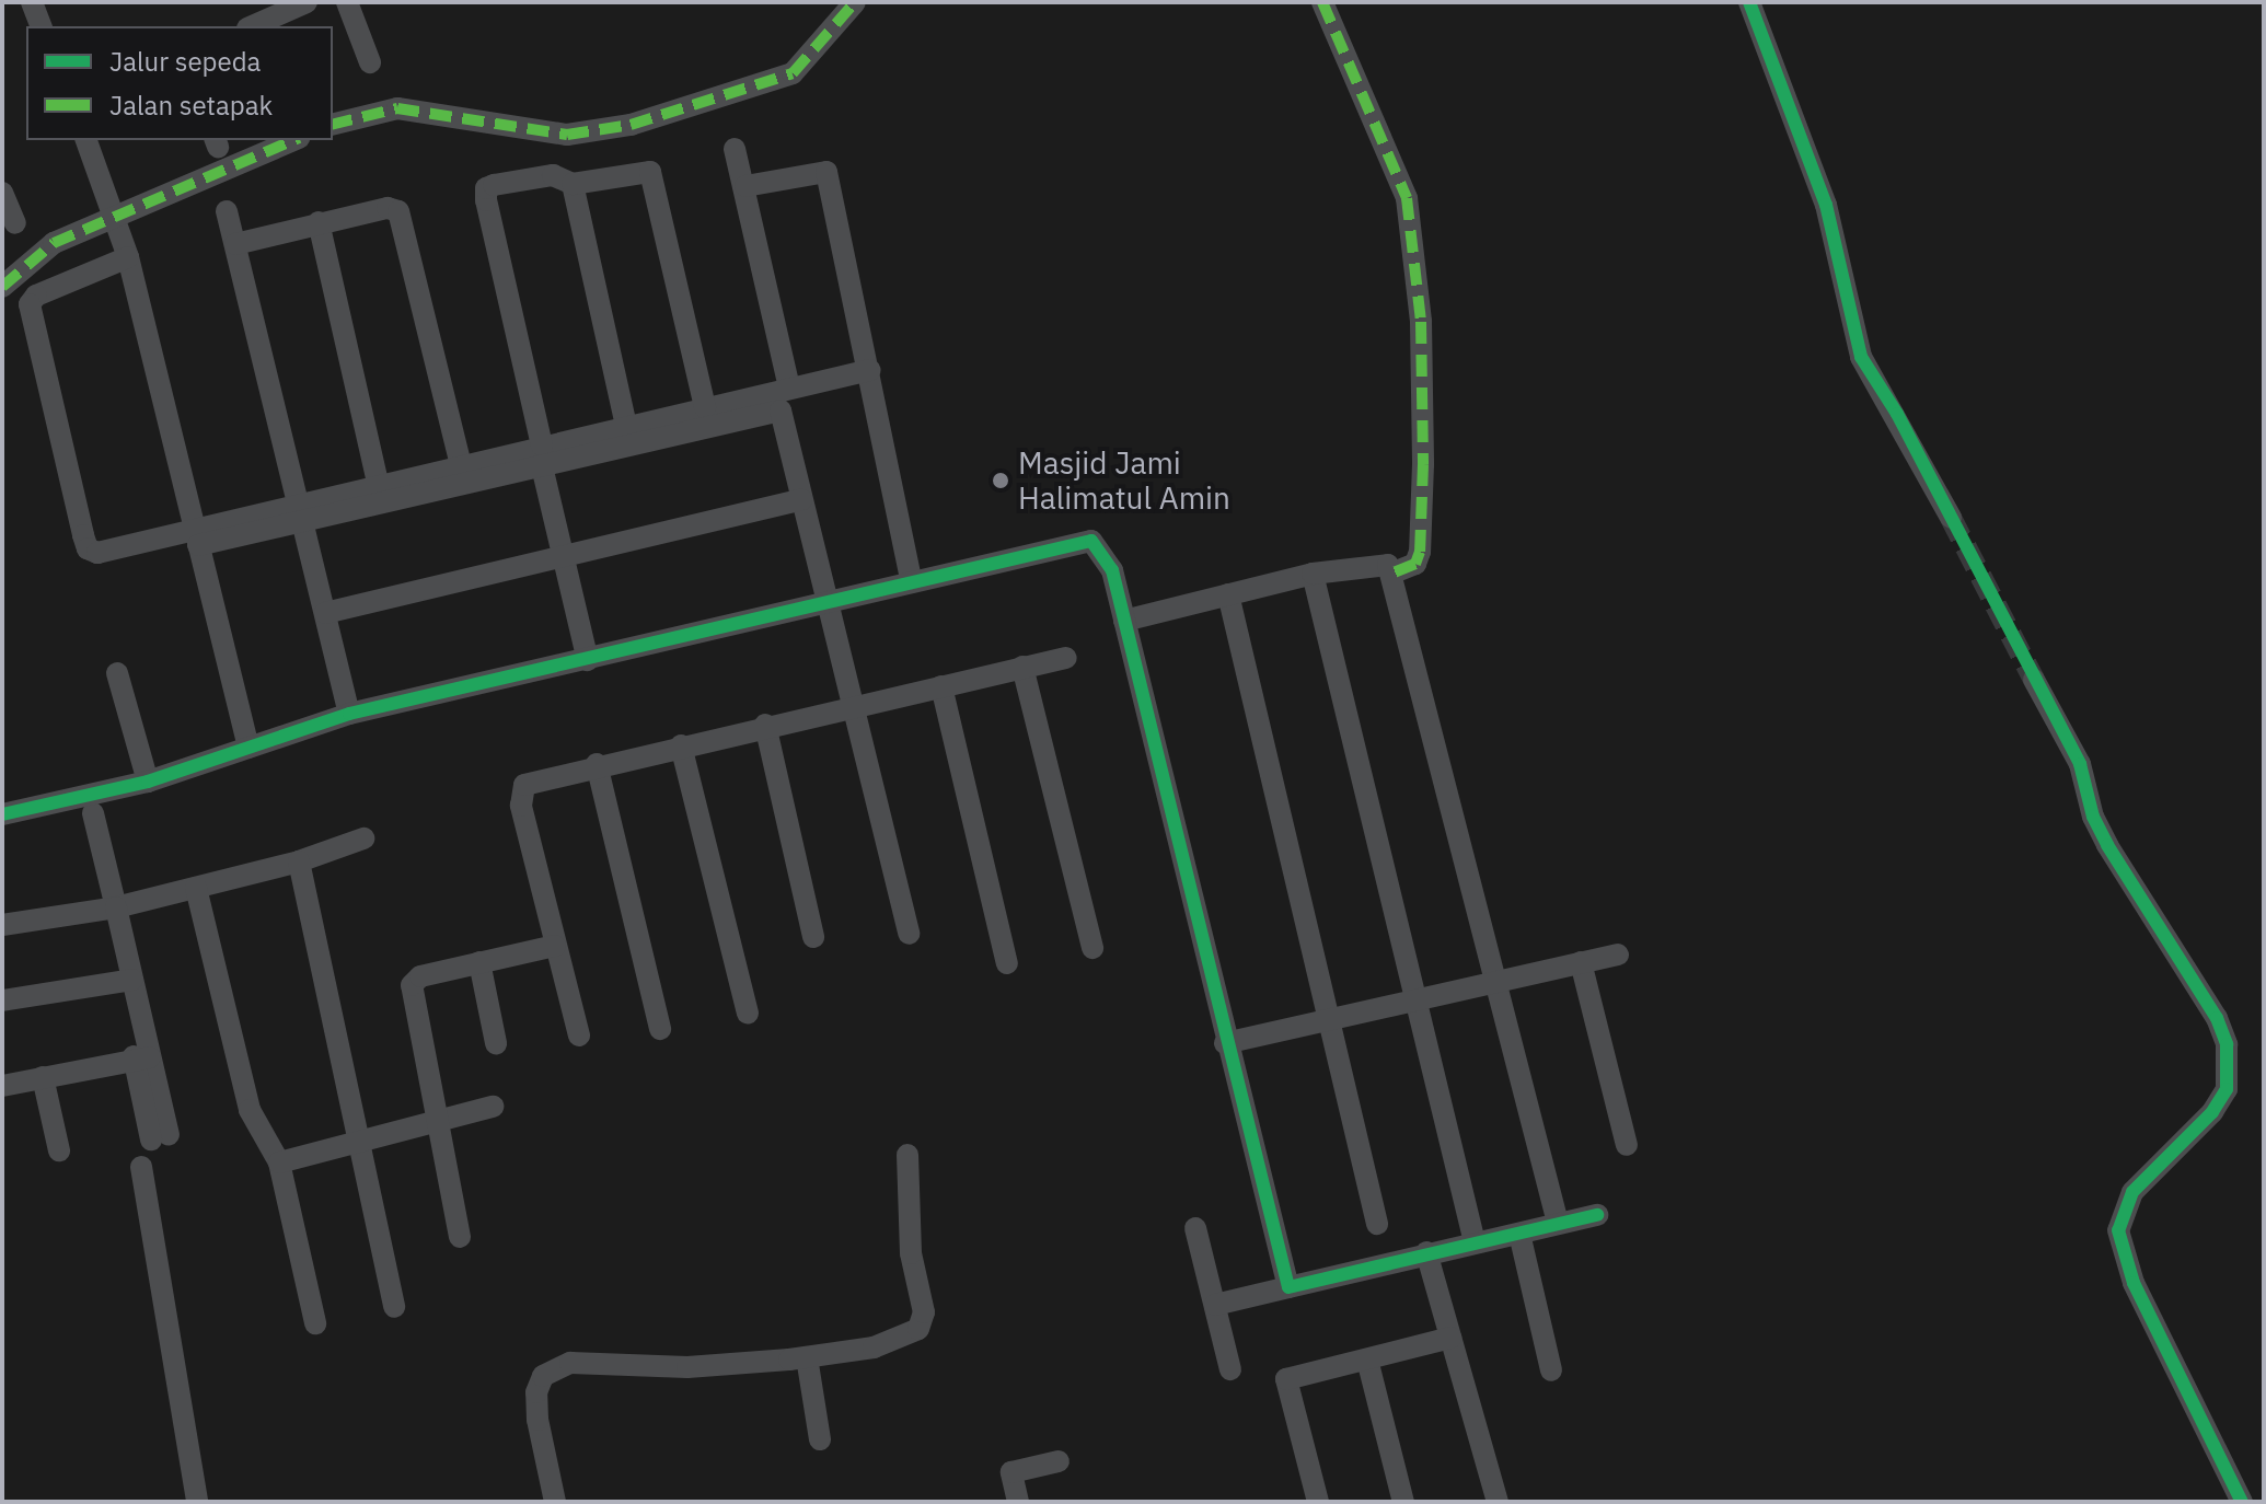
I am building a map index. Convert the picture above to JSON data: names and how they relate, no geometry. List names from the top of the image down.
{
  "places": ["Masjid Jami Halimatul Amin"],
  "legend": ["Jalur sepeda", "Jalan setapak"]
}
